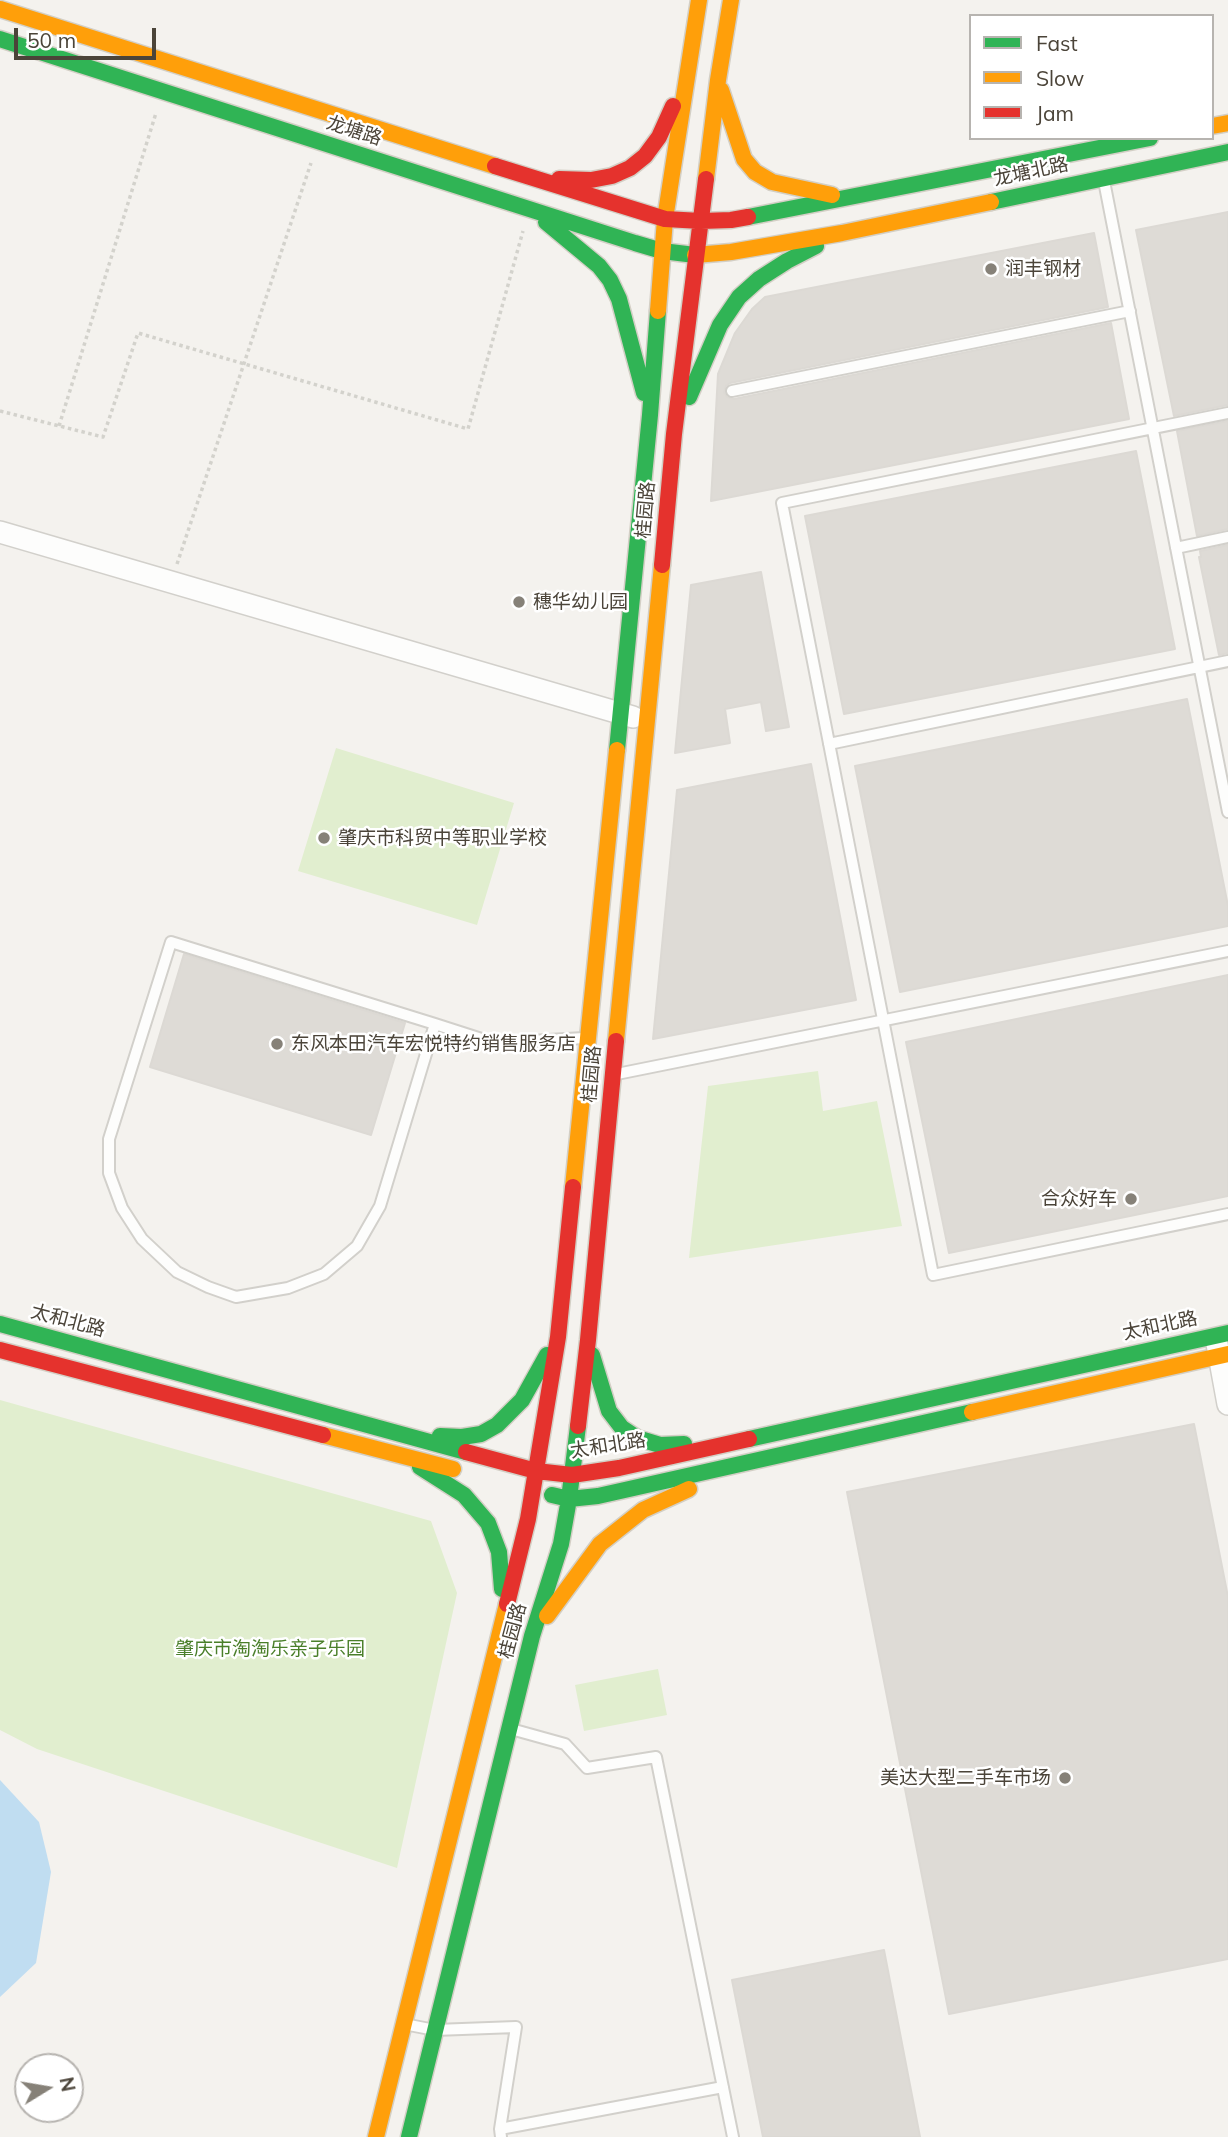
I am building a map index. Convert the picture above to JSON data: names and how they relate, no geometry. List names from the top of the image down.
{
  "streets": {
    "main road": [
      "龙塘路",
      "龙塘北路",
      "桂园路",
      "太和北路"
    ]
  },
  "crossings": [
    ["龙塘路", "龙塘北路"],
    ["龙塘路", "桂园路"],
    ["龙塘北路", "桂园路"],
    ["桂园路", "太和北路"]
  ],
  "parks": ["肇庆市淘淘乐亲子乐园"],
  "places": [
    "润丰钢材",
    "穗华幼儿园",
    "肇庆市科贸中等职业学校",
    "东风本田汽车宏悦特约销售服务店",
    "合众好车",
    "美达大型二手车市场"
  ],
  "legend": ["Fast", "Slow", "Jam"],
  "scale_bar": "50 m",
  "north": "right"
}
